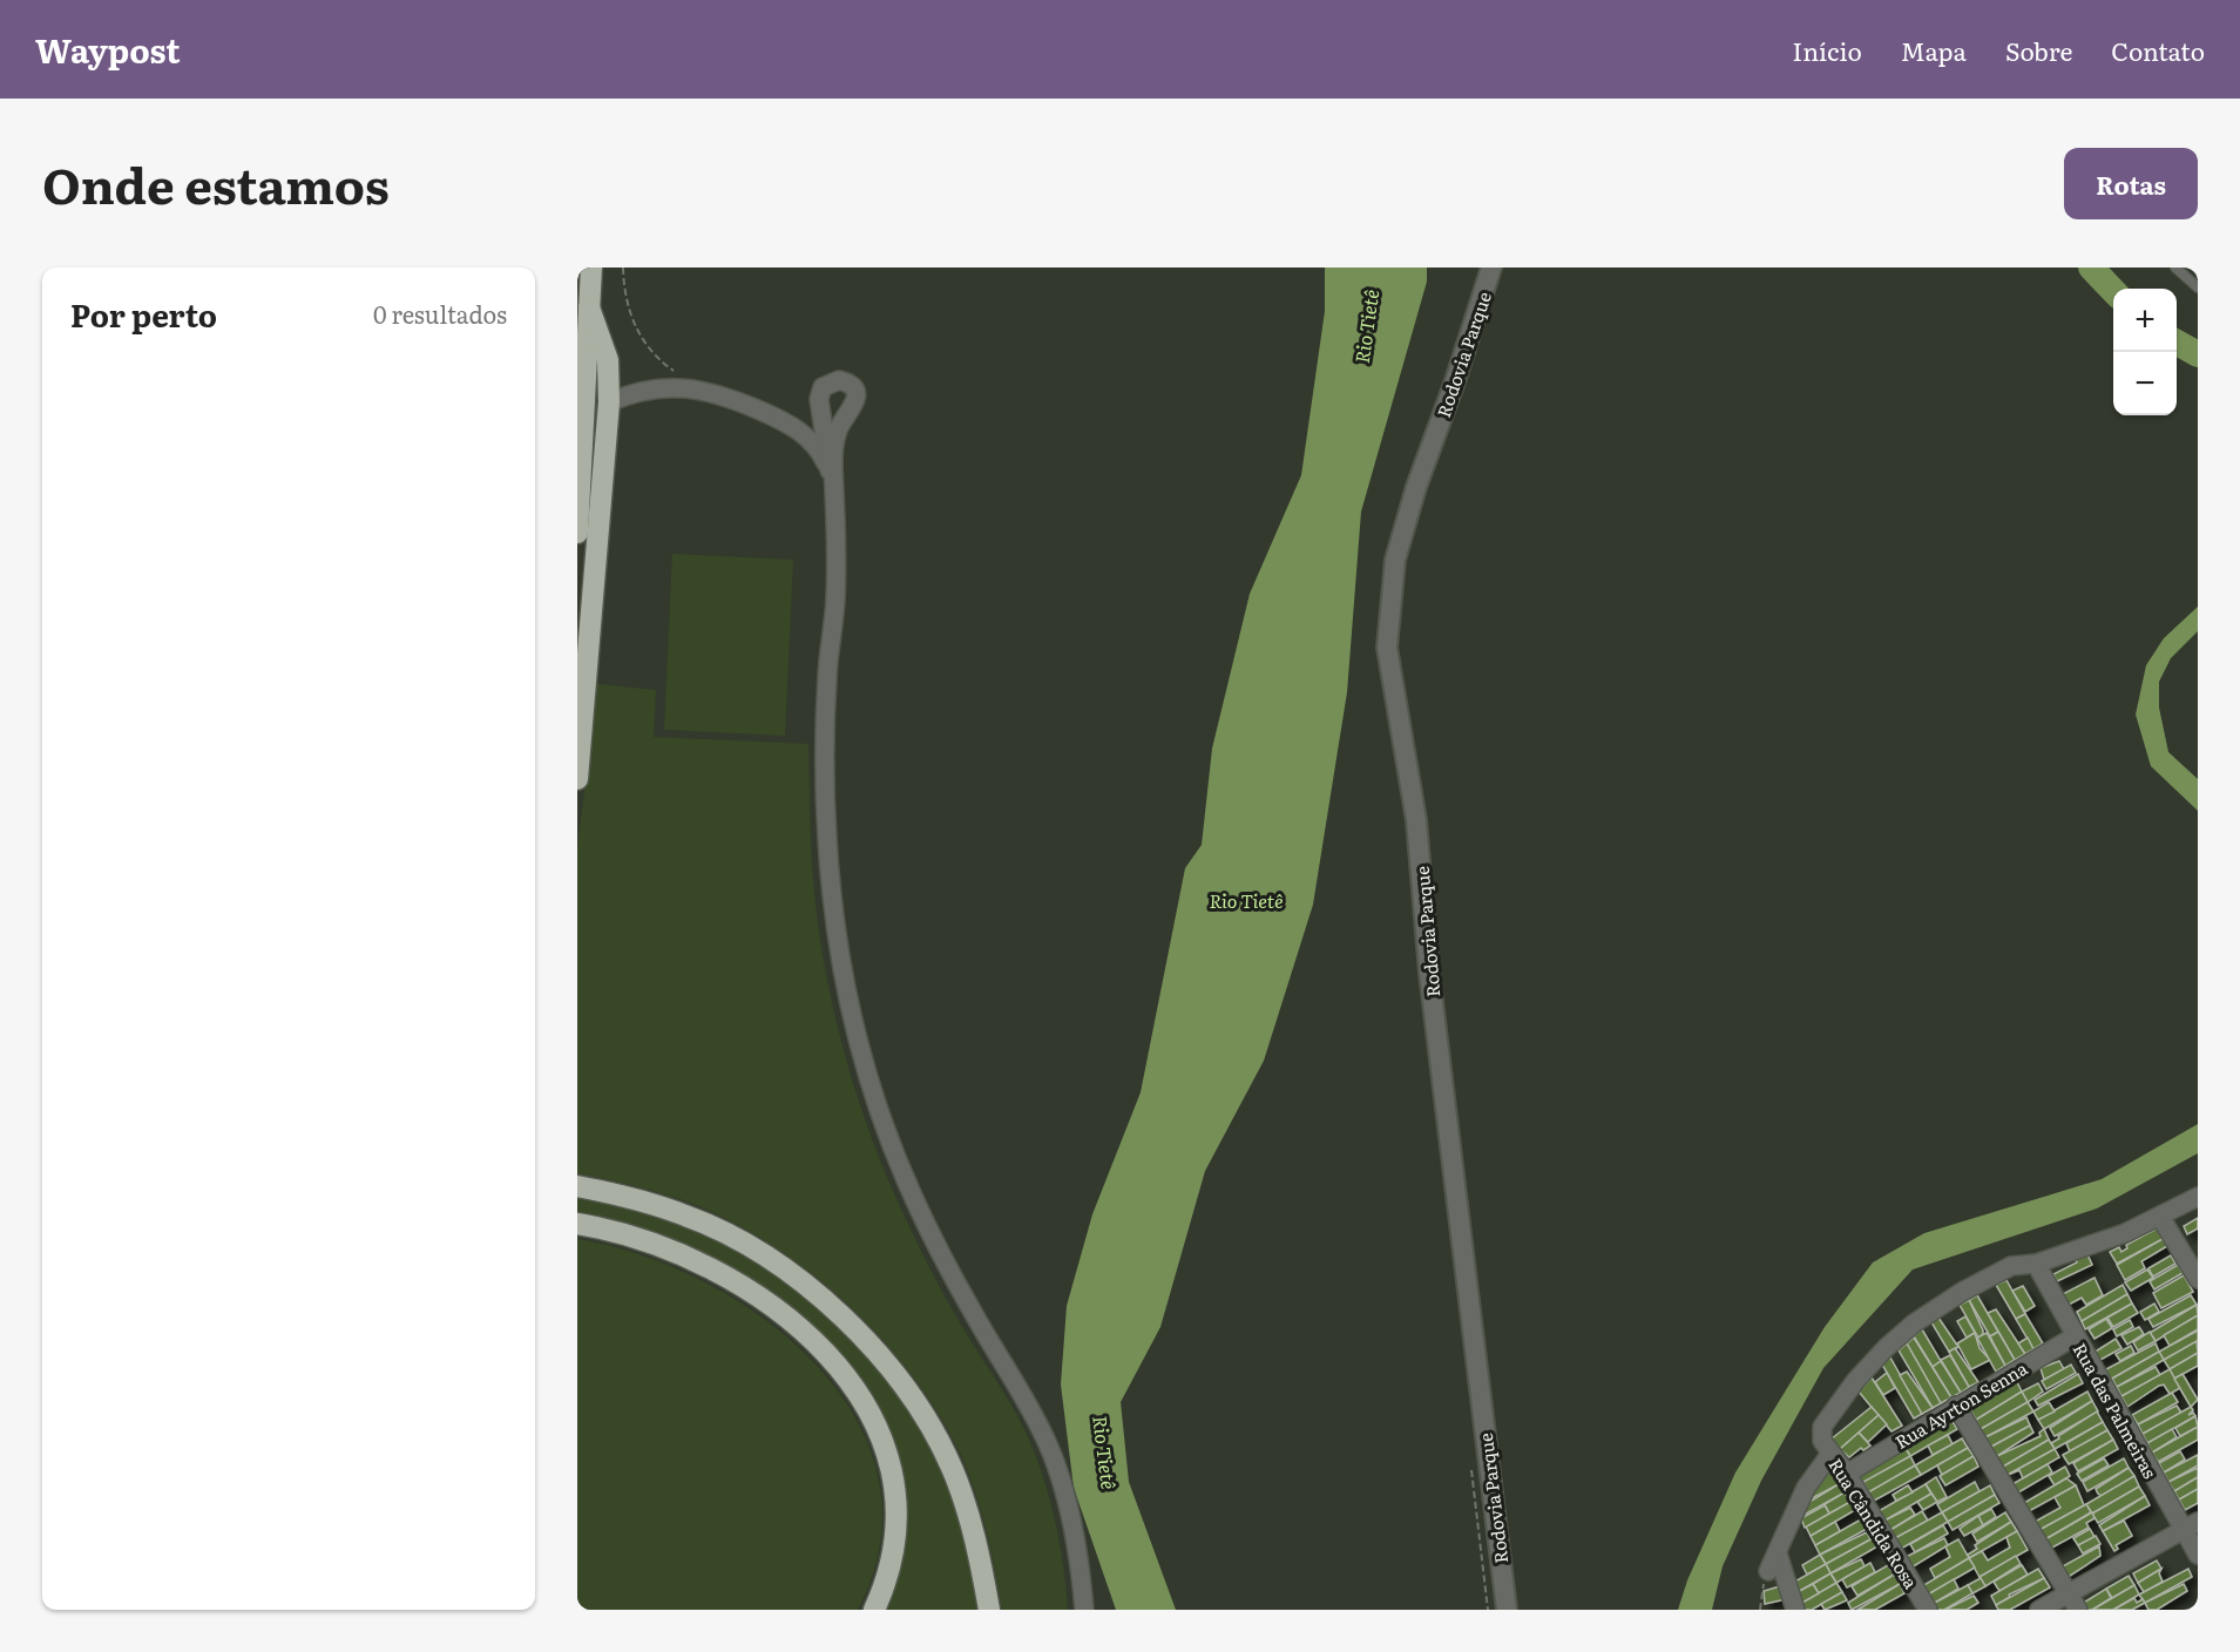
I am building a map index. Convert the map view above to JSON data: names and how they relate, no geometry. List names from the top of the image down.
{
  "streets": {
    "street": [
      "Rodovia Parque",
      "Rua Ayrton Senna",
      "Rua das Palmeiras",
      "Rua Cândida Rosa"
    ]
  },
  "crossings": [
    ["Rua Ayrton Senna", "Rua das Palmeiras"],
    ["Rua Ayrton Senna", "Rua Cândida Rosa"],
    ["Rua das Palmeiras", "Rua Cândida Rosa"]
  ],
  "water": ["Rio Tietê"],
  "page": {
    "header": "Waypost",
    "nav": [
      "Início",
      "Mapa",
      "Sobre",
      "Contato"
    ],
    "title": "Onde estamos",
    "buttons": "Rotas",
    "heading": ["Por perto", "0 resultados"],
    "map_buttons": ["+", "−"]
  }
}
